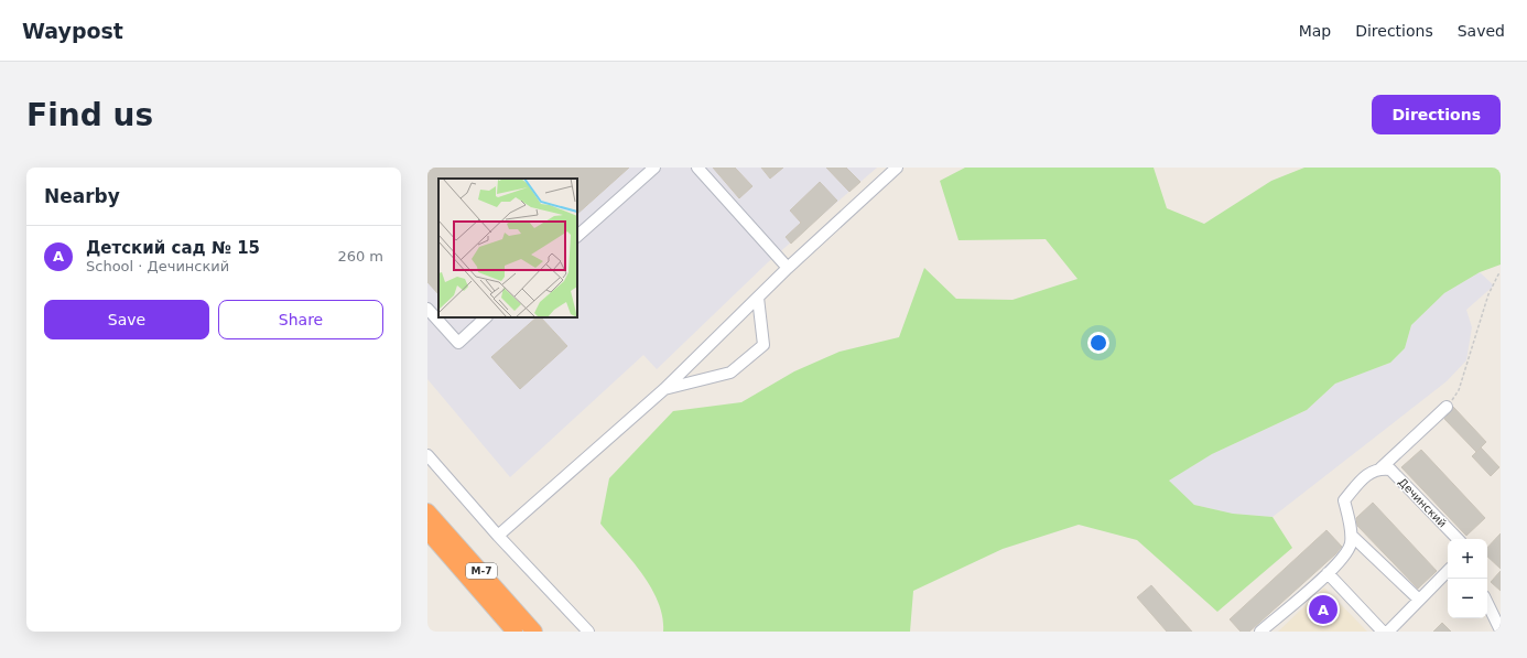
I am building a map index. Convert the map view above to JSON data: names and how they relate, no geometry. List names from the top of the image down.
{
  "streets": {
    "highway": ["М-7"],
    "street": ["Дечинский"]
  },
  "page": {
    "header": "Waypost",
    "nav": ["Map", "Directions", "Saved"],
    "buttons": [
      "Directions",
      ["Save", "Share"]
    ],
    "title": "Find us",
    "heading": "Nearby",
    "list": [
      {
        "mark": "A",
        "name": "Детский сад № 15",
        "note": "School · Дечинский",
        "value": "260 m"
      }
    ],
    "map_buttons": ["+", "−"],
    "pins": "A"
  }
}
